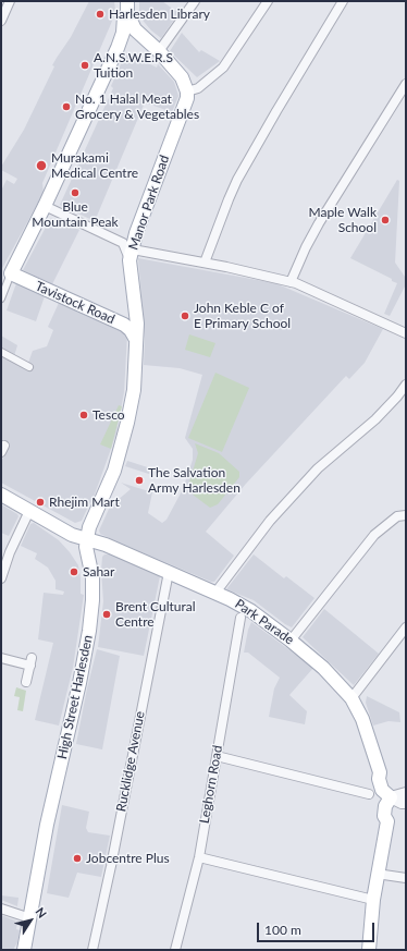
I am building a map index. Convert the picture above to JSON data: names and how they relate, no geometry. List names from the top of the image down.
{
  "streets": {
    "main road": [
      "Manor Park Road",
      "Tavistock Road",
      "Park Parade",
      "High Street Harlesden"
    ],
    "street": ["Rucklidge Avenue", "Leghorn Road"]
  },
  "crossings": [
    ["Manor Park Road", "Tavistock Road"],
    ["Manor Park Road", "Park Parade"],
    ["Manor Park Road", "High Street Harlesden"],
    ["Park Parade", "High Street Harlesden"],
    ["Park Parade", "Rucklidge Avenue"]
  ],
  "places": [
    "Harlesden Library",
    "A.N.S.W.E.R.S Tuition",
    "No. 1 Halal Meat Grocery & Vegetables",
    "Murakami Medical Centre",
    "Blue Mountain Peak",
    "Maple Walk School",
    "John Keble C of E Primary School",
    "Tesco",
    "The Salvation Army Harlesden",
    "Rhejim Mart",
    "Sahar",
    "Brent Cultural Centre",
    "Jobcentre Plus"
  ],
  "scale_bar": "100 m",
  "north": "top right"
}
